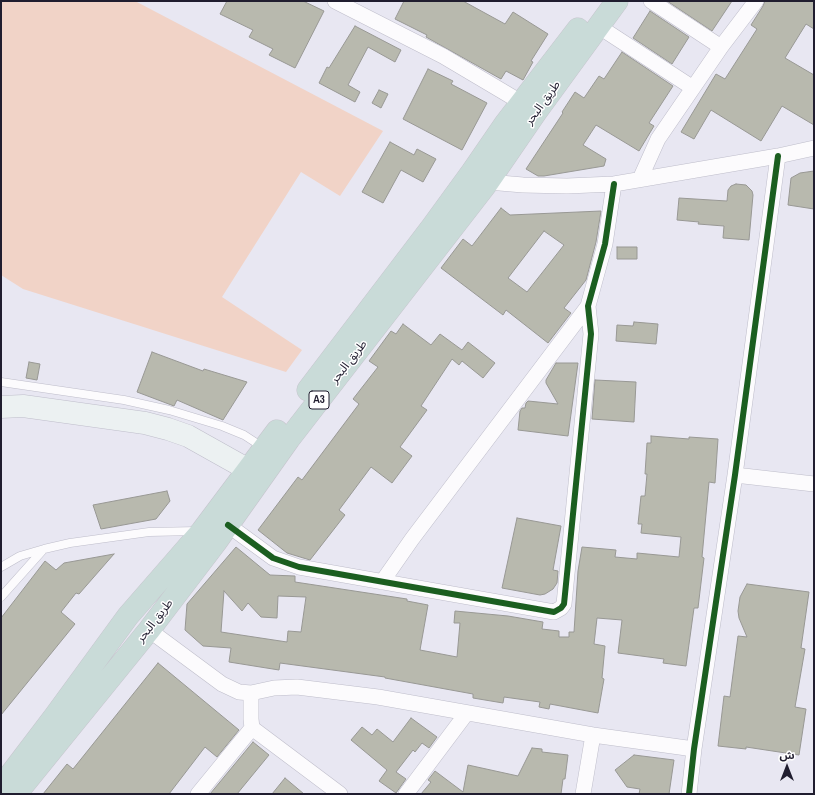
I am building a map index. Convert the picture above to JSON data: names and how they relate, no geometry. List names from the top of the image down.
{
  "streets": {
    "highway": ["طريق البحر", "A3"]
  },
  "north": "top"
}
